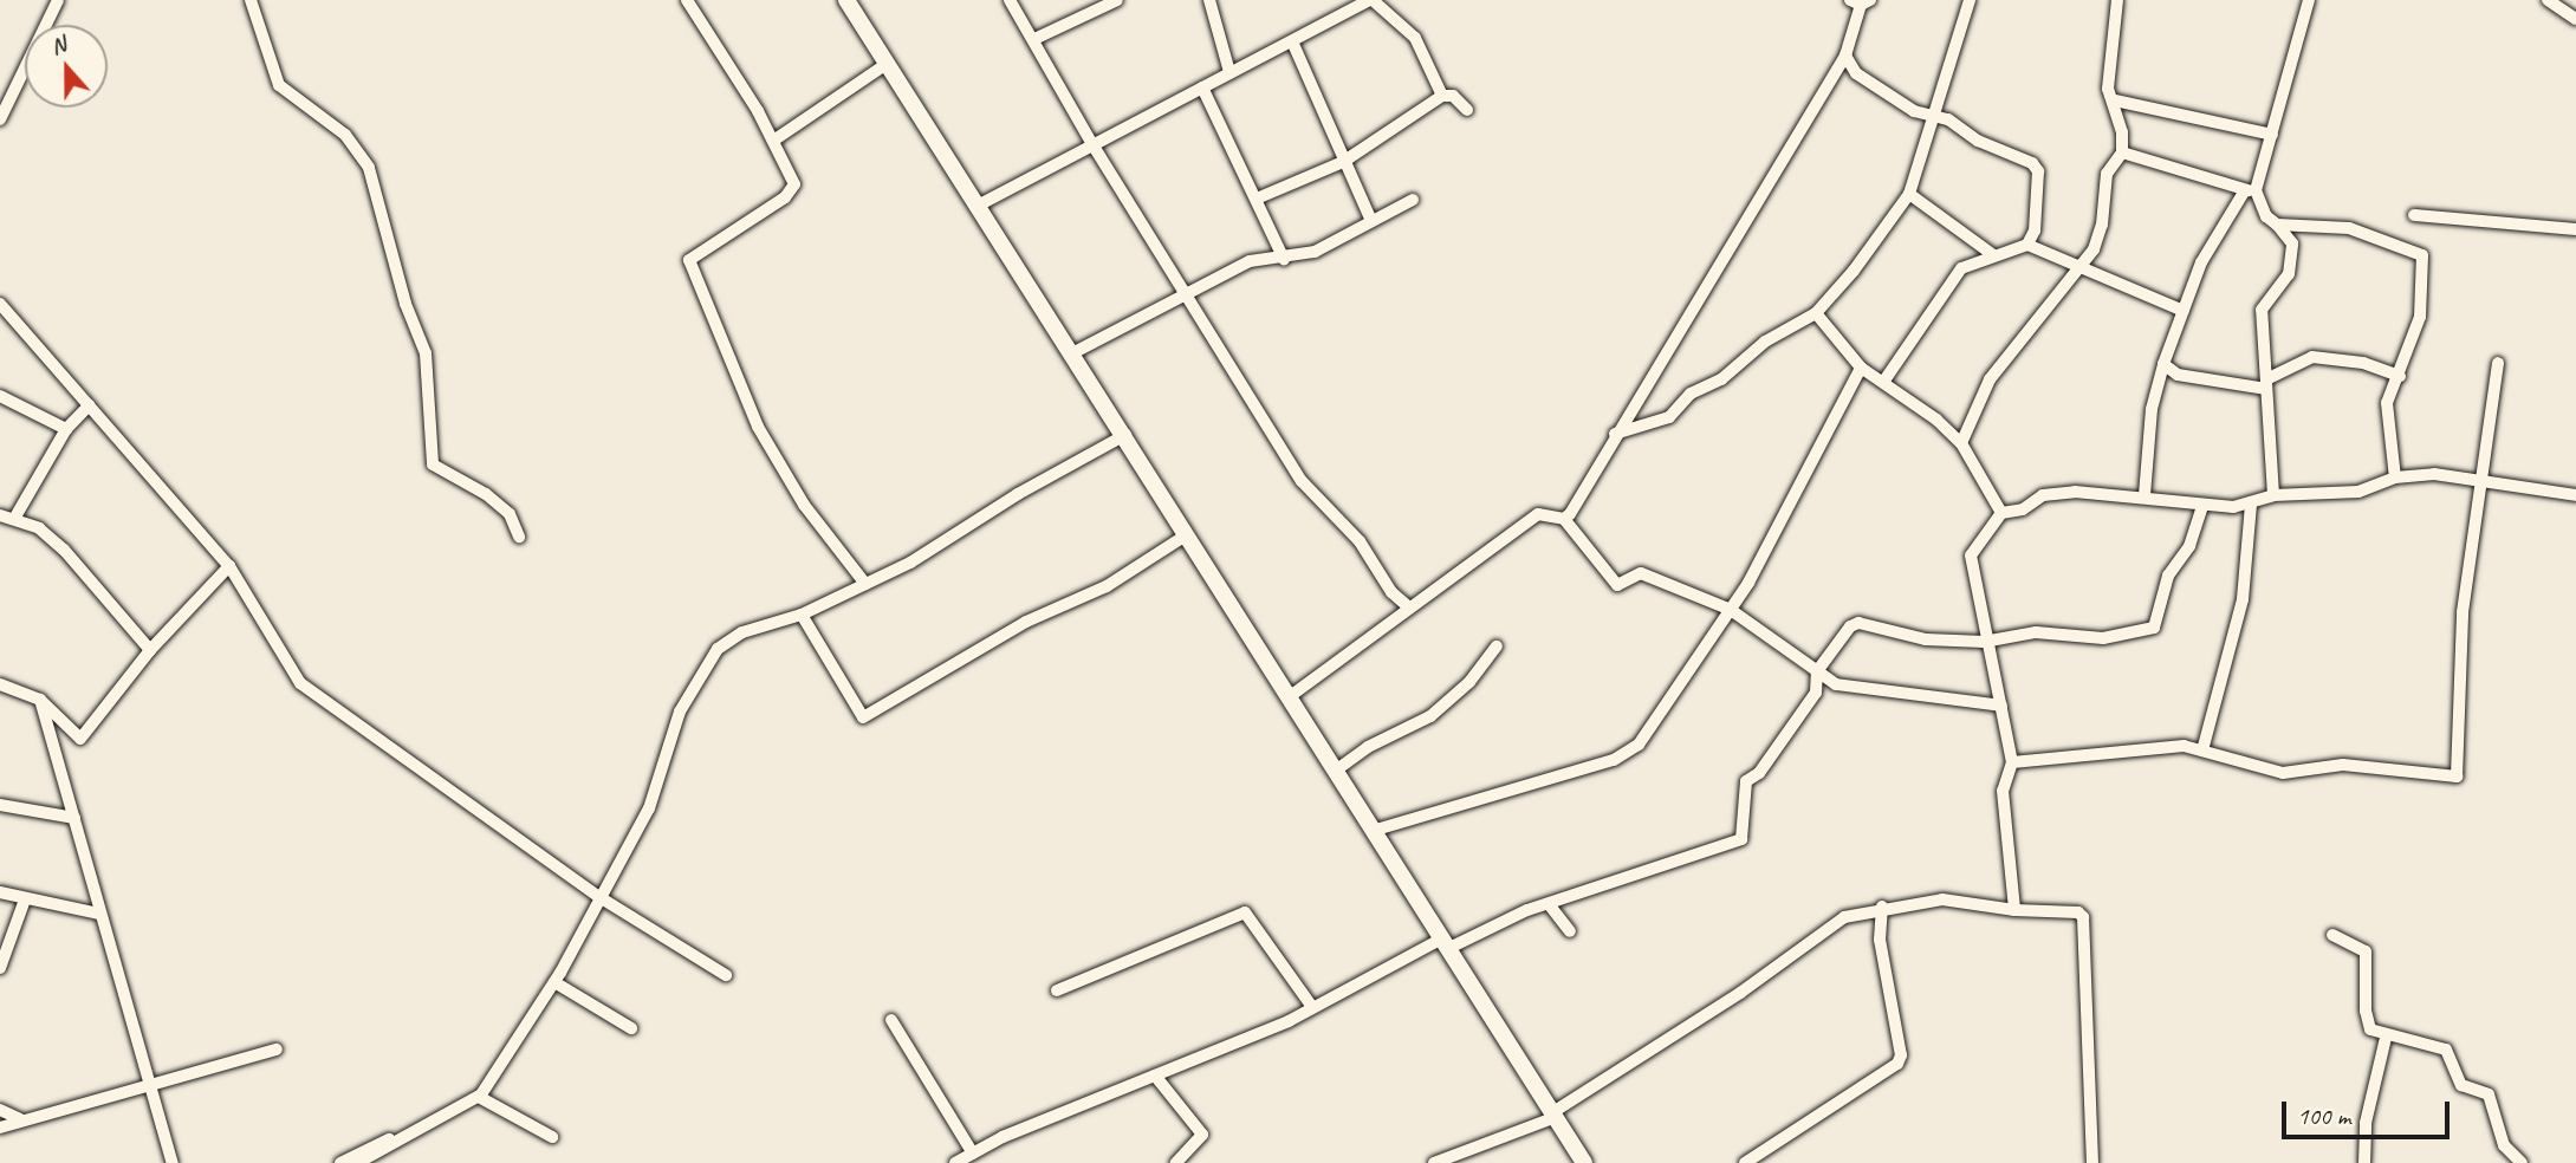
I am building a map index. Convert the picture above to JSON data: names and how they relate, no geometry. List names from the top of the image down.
{
  "scale_bar": "100 m",
  "north": "top"
}
